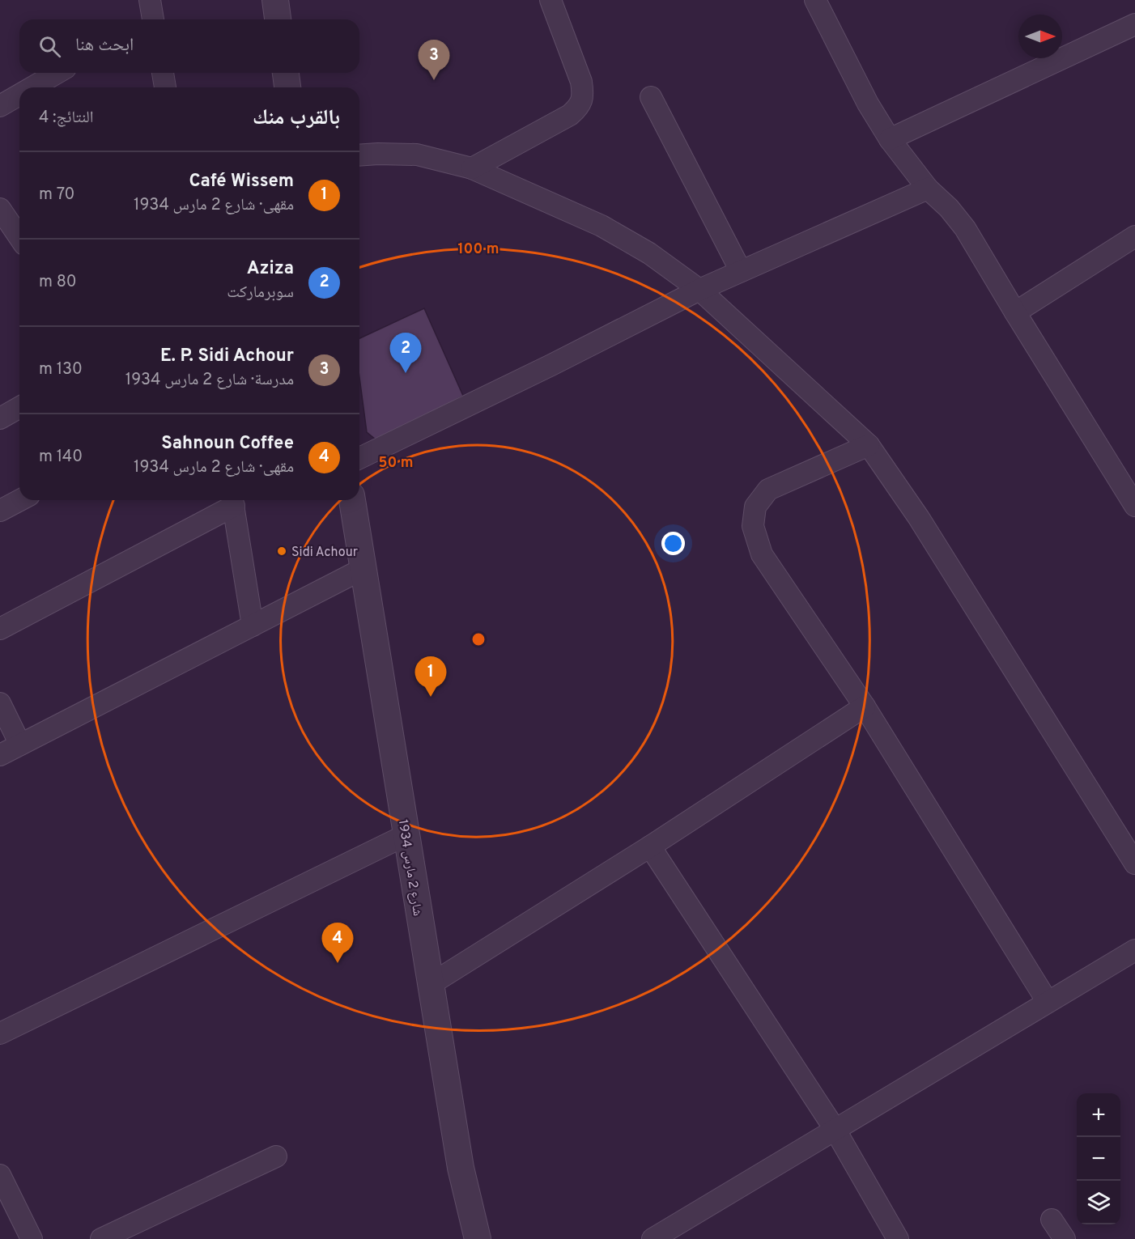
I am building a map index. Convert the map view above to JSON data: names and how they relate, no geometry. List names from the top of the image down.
{
  "streets": {
    "street": ["شارع 2 مارس 1934"]
  },
  "places": ["Sidi Achour"],
  "north": "right",
  "page": {
    "search": "ابحث هنا",
    "pins": [
      "3",
      "2",
      "1",
      "4"
    ],
    "heading": ["بالقرب منك", "النتائج: 4"],
    "list": [
      {
        "mark": "1",
        "name": "Café Wissem",
        "note": "مقهى · شارع 2 مارس 1934",
        "value": "70 m"
      },
      {
        "mark": "2",
        "name": "Aziza",
        "note": "سوبرماركت",
        "value": "80 m"
      },
      {
        "mark": "3",
        "name": "E. P. Sidi Achour",
        "note": "مدرسة · شارع 2 مارس 1934",
        "value": "130 m"
      },
      {
        "mark": "4",
        "name": "Sahnoun Coffee",
        "note": "مقهى · شارع 2 مارس 1934",
        "value": "140 m"
      }
    ],
    "map_buttons": ["+", "−"]
  },
  "rings": ["100 m", "50 m"]
}
